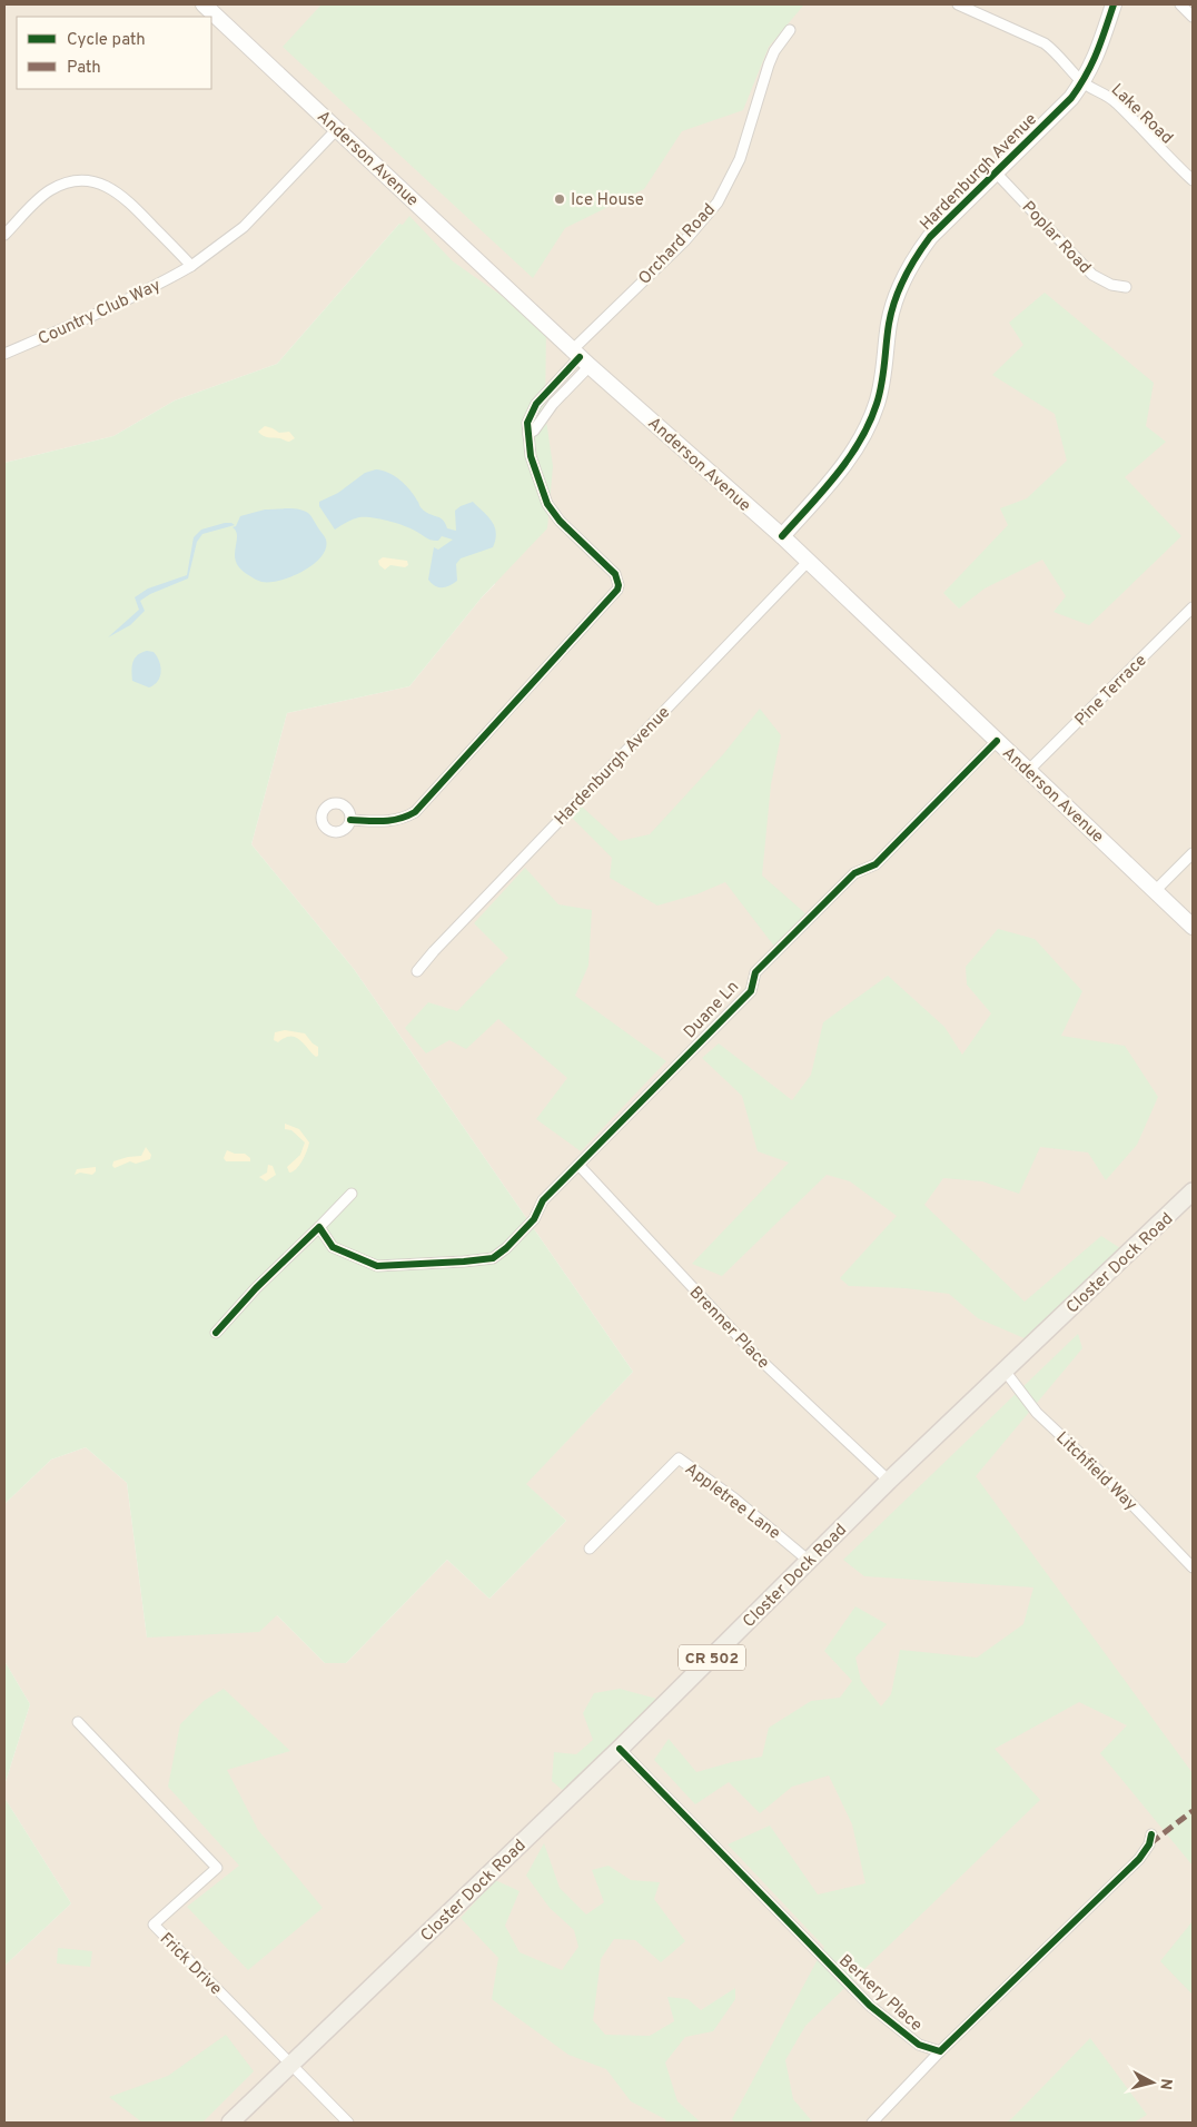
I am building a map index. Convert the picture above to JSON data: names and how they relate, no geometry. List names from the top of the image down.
{
  "streets": {
    "main road": [
      "Anderson Avenue",
      "Hardenburgh Avenue",
      "Closter Dock Road",
      "CR 502"
    ],
    "street": [
      "Lake Road",
      "Poplar Road",
      "Orchard Road",
      "Country Club Way",
      "Pine Terrace",
      "Duane Ln",
      "Brenner Place",
      "Litchfield Way",
      "Appletree Lane",
      "Frick Drive",
      "Berkery Place"
    ]
  },
  "crossings": [
    ["Lake Road", "Hardenburgh Avenue"],
    ["Anderson Avenue", "Hardenburgh Avenue"],
    ["Anderson Avenue", "Orchard Road"],
    ["Anderson Avenue", "Country Club Way"],
    ["Anderson Avenue", "Pine Terrace"],
    ["Anderson Avenue", "Duane Ln"],
    ["Hardenburgh Avenue", "Poplar Road"],
    ["Duane Ln", "Brenner Place"],
    ["Closter Dock Road", "Brenner Place"],
    ["Closter Dock Road", "Litchfield Way"],
    ["Closter Dock Road", "Appletree Lane"],
    ["Closter Dock Road", "Frick Drive"],
    ["Closter Dock Road", "Berkery Place"]
  ],
  "places": ["Ice House"],
  "legend": ["Cycle path", "Path"],
  "north": "right"
}
